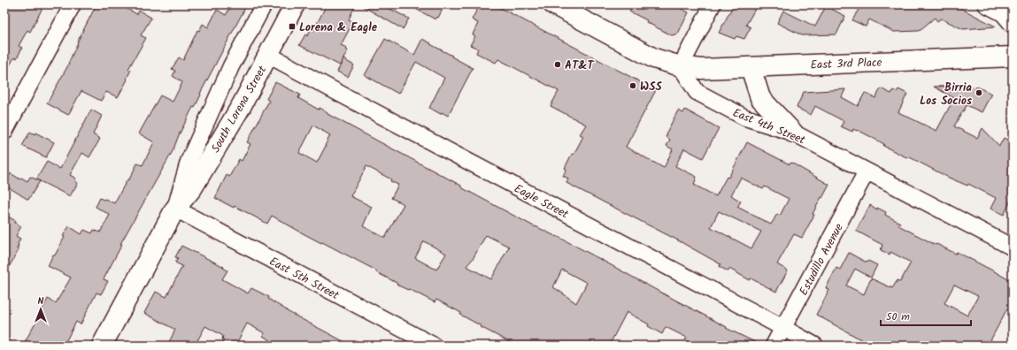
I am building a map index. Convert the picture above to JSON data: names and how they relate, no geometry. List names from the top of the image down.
{
  "streets": {
    "main road": ["East 3rd Place", "South Lorena Street"],
    "street": [
      "East 4th Street",
      "Eagle Street",
      "Estudillo Avenue",
      "East 5th Street"
    ]
  },
  "crossings": [
    ["East 3rd Place", "East 4th Street"],
    ["South Lorena Street", "Eagle Street"],
    ["South Lorena Street", "East 5th Street"],
    ["East 4th Street", "Estudillo Avenue"],
    ["Eagle Street", "Estudillo Avenue"]
  ],
  "places": {
    "transit": ["Lorena & Eagle"],
    "other": ["AT&T", "WSS", "Birria Los Socios"]
  },
  "scale_bar": "50 m",
  "north": "top"
}
